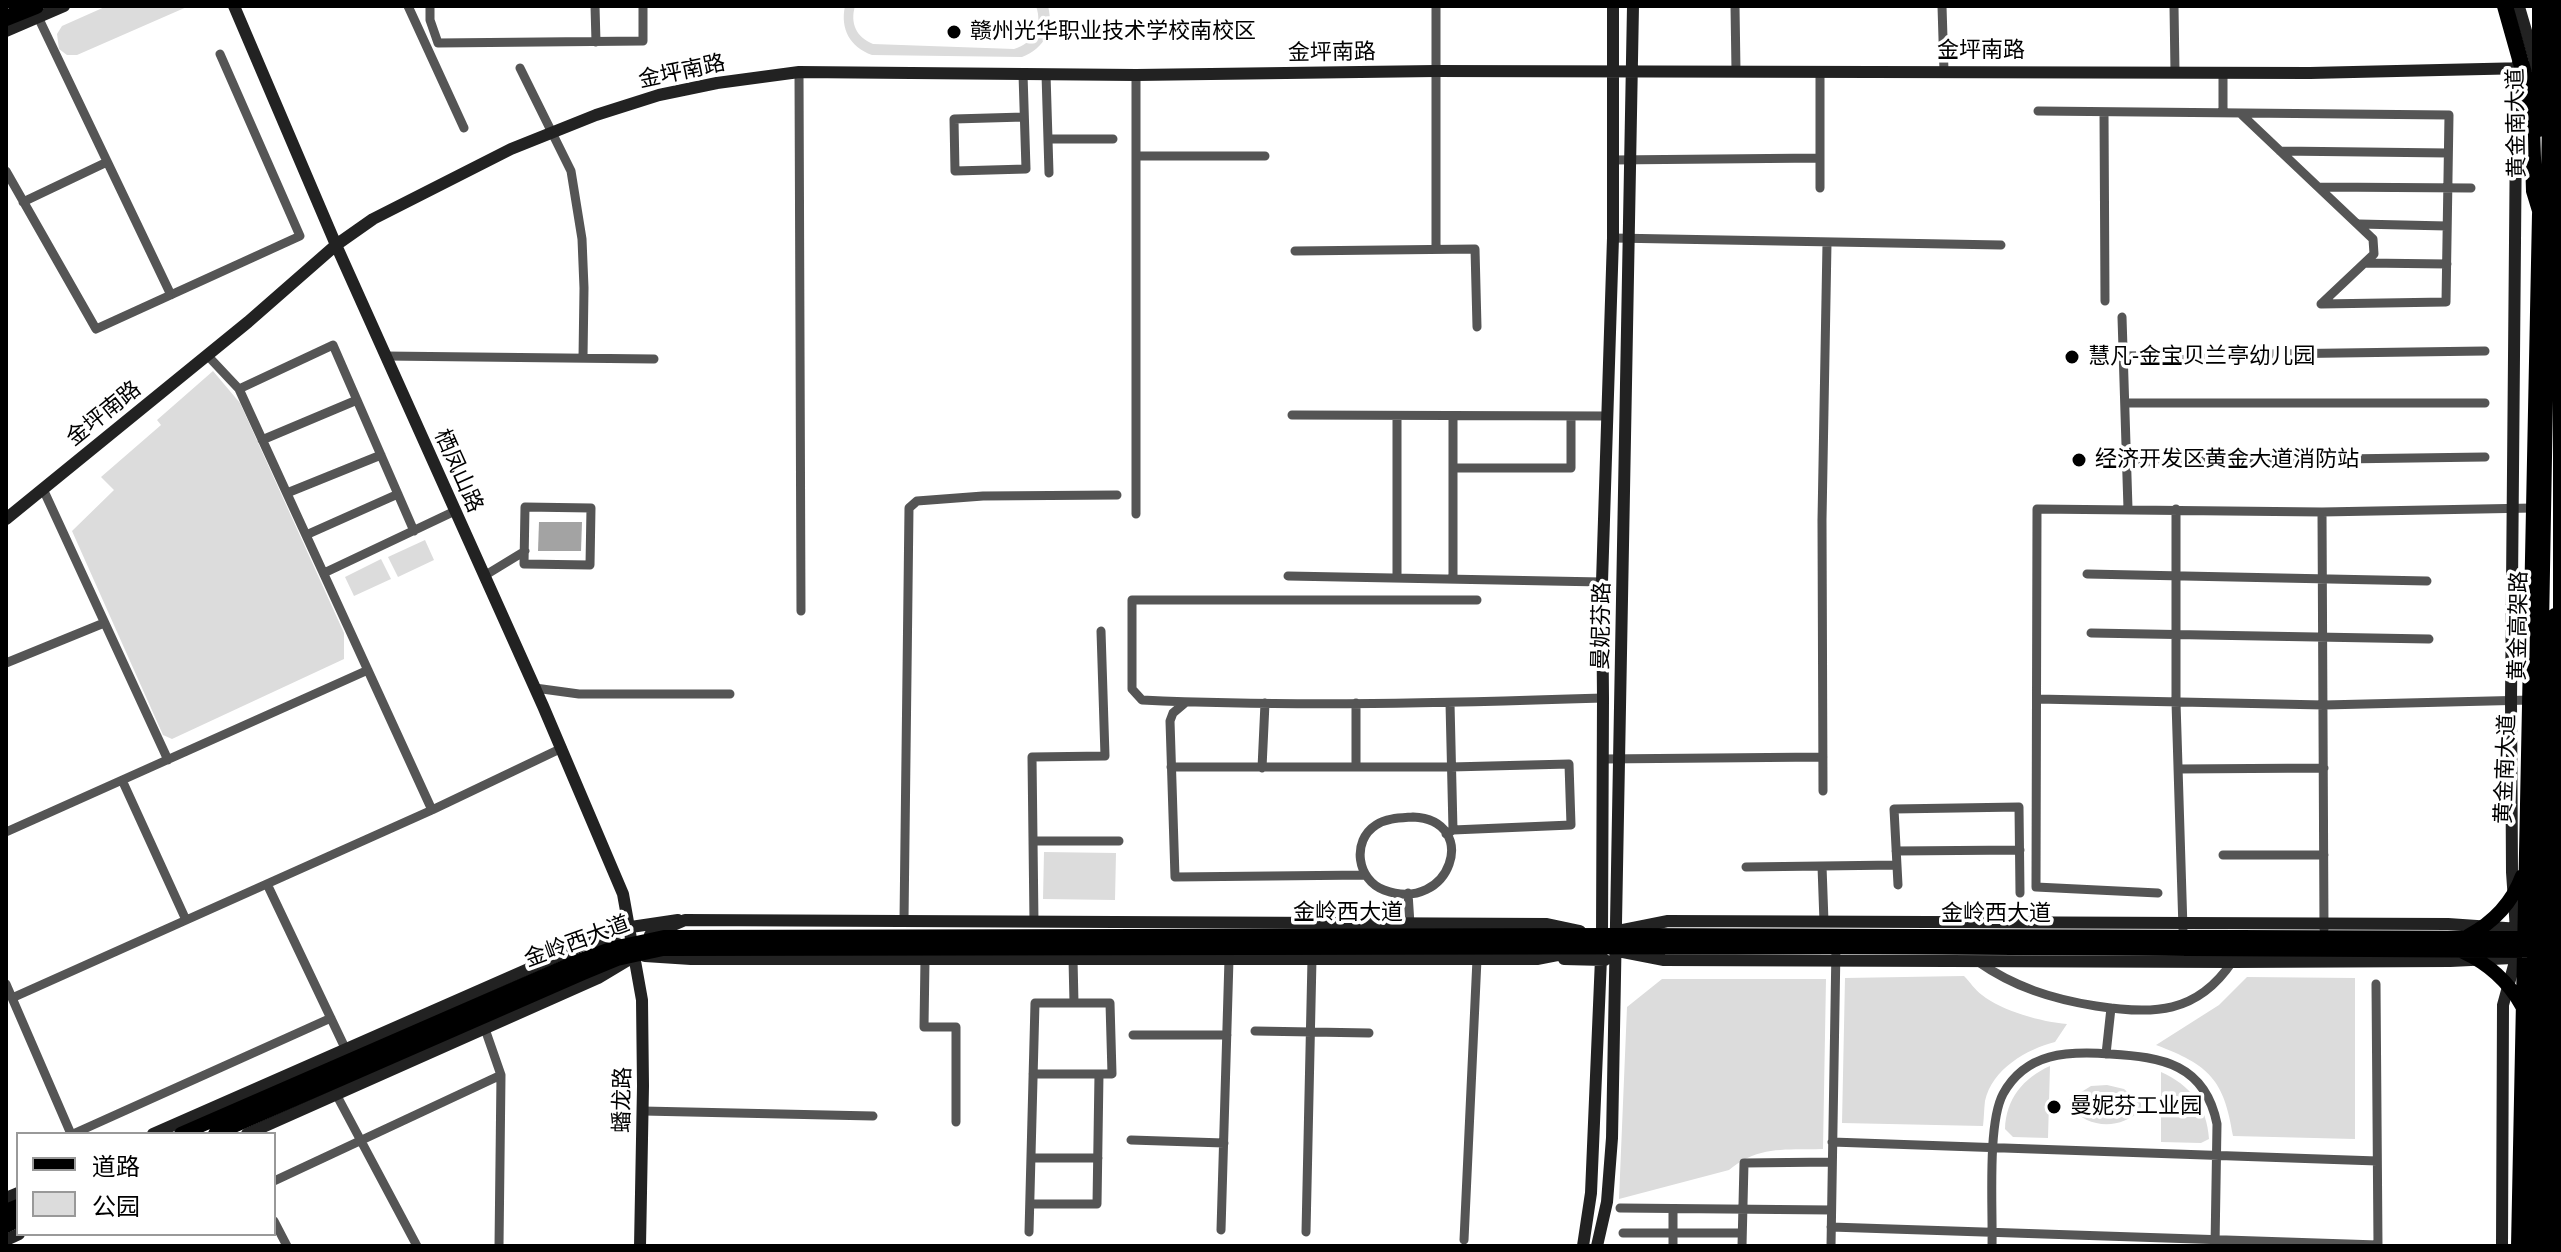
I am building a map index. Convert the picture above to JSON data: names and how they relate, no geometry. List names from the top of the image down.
{
  "streets": {
    "highway": ["黄金高架路"],
    "main road": ["黄金南大道", "金岭西大道"],
    "street": [
      "金坪南路",
      "栖凤山路",
      "曼妮芬路",
      "蟠龙路"
    ]
  },
  "crossings": [
    ["金坪南路", "黄金南大道"],
    ["金坪南路", "栖凤山路"],
    ["金坪南路", "曼妮芬路"],
    ["黄金南大道", "金岭西大道"],
    ["栖凤山路", "金岭西大道"],
    ["栖凤山路", "蟠龙路"],
    ["曼妮芬路", "金岭西大道"],
    ["金岭西大道", "蟠龙路"]
  ],
  "places": [
    "赣州光华职业技术学校南校区",
    "慧凡-金宝贝兰亭幼儿园",
    "经济开发区黄金大道消防站",
    "曼妮芬工业园"
  ],
  "legend": ["道路", "公园"]
}
